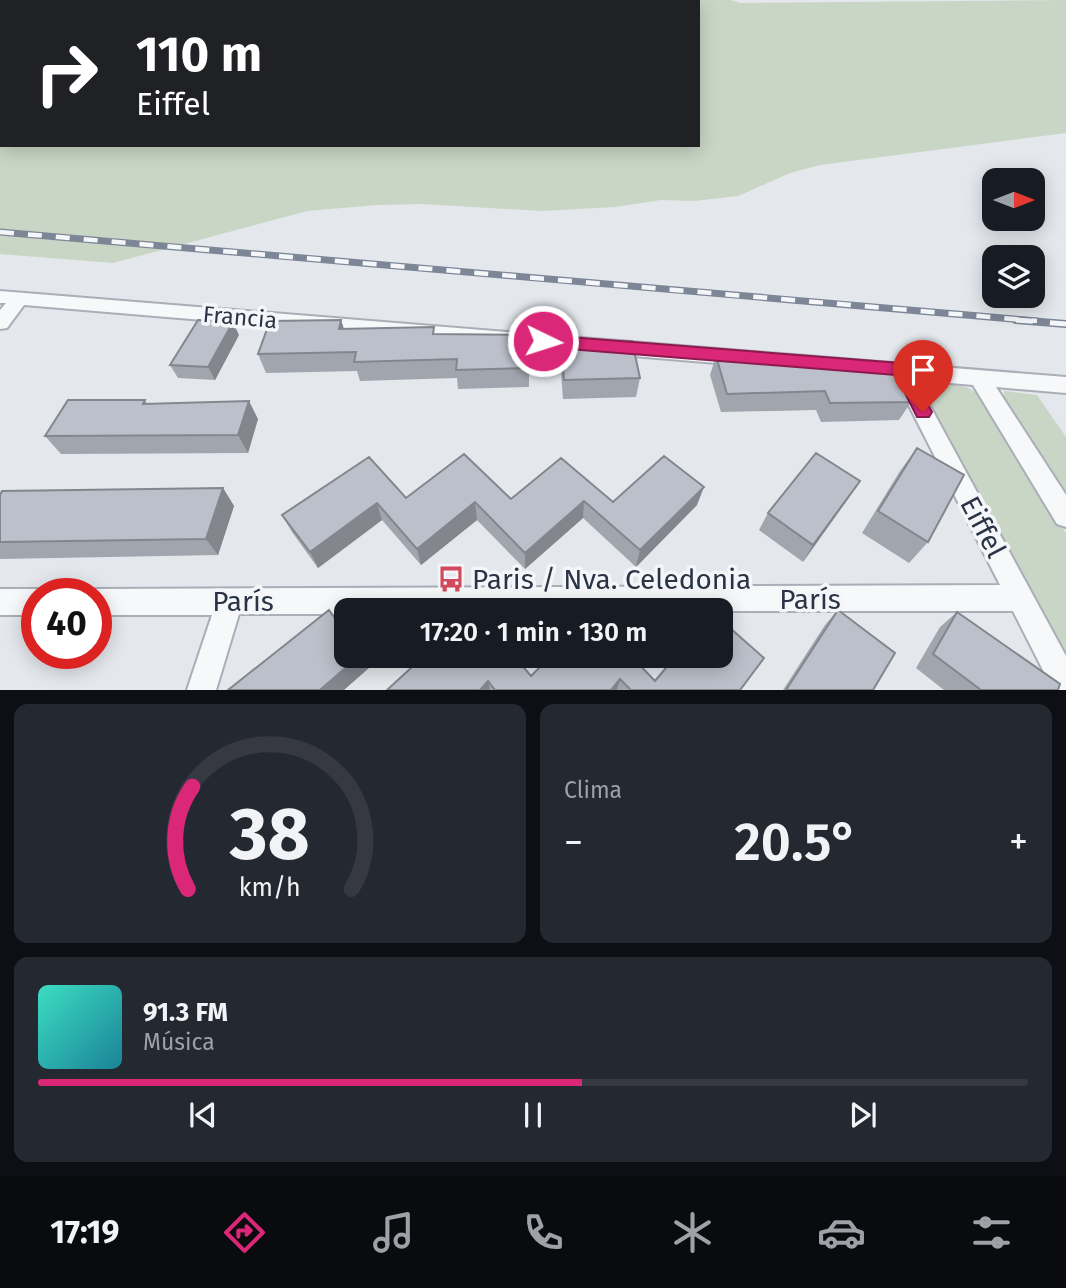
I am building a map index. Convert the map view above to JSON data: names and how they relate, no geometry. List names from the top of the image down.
{
  "streets": {
    "street": ["Francia", "Eiffel", "París"]
  },
  "crossings": [
    ["Francia", "Eiffel"],
    ["Eiffel", "París"]
  ],
  "places": {
    "bus stop": ["Paris / Nva. Celedonia"]
  },
  "north": "right",
  "page": {
    "turn": ["110 m", "Eiffel"],
    "limit": "40",
    "trip": "17:20 · 1 min · 130 m",
    "tile": "Clima",
    "heat": ["−", "20.5°", "+"],
    "song": ["91.3 FM", "Música"],
    "tabs": "17:19",
    "gauge": ["38", "km/h"]
  }
}
